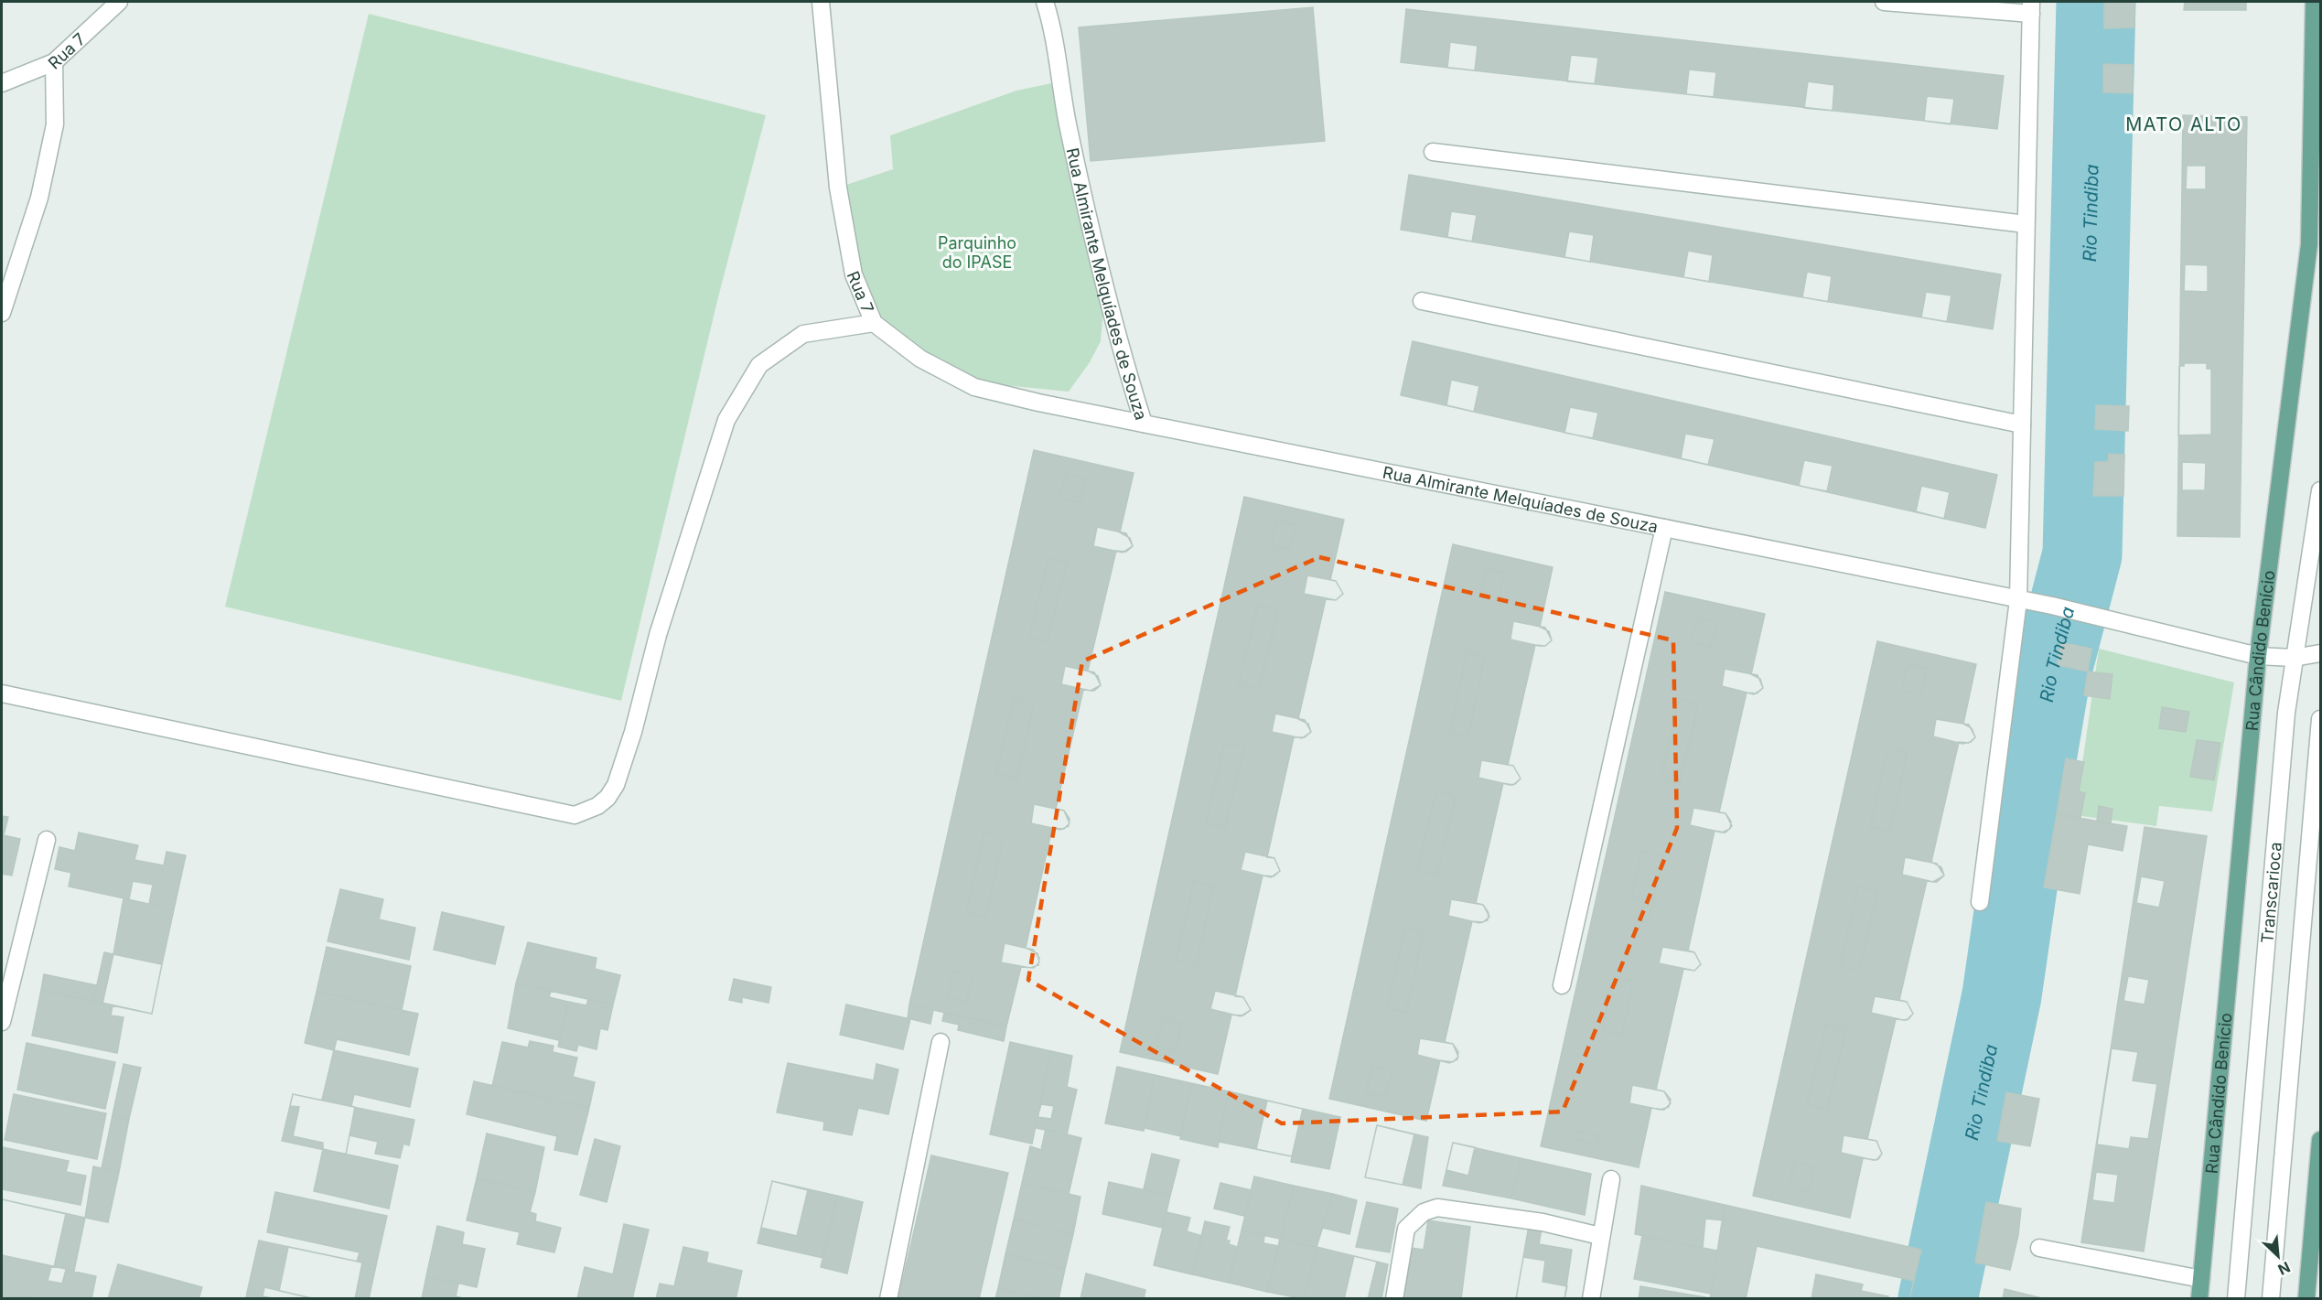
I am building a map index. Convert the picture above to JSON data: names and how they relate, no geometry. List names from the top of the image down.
{
  "streets": {
    "main road": ["Rua Cândido Benício"],
    "street": ["Rua 7", "Rua Almirante Melquíades de Souza", "Transcarioca"]
  },
  "crossings": [
    ["Rua 7", "Rua Almirante Melquíades de Souza"],
    ["Rua Almirante Melquíades de Souza", "Rua Cândido Benício"],
    ["Rua Almirante Melquíades de Souza", "Transcarioca"]
  ],
  "districts": ["MATO ALTO"],
  "water": ["Rio Tindiba"],
  "parks": ["Parquinho do IPASE"],
  "north": "bottom right"
}
